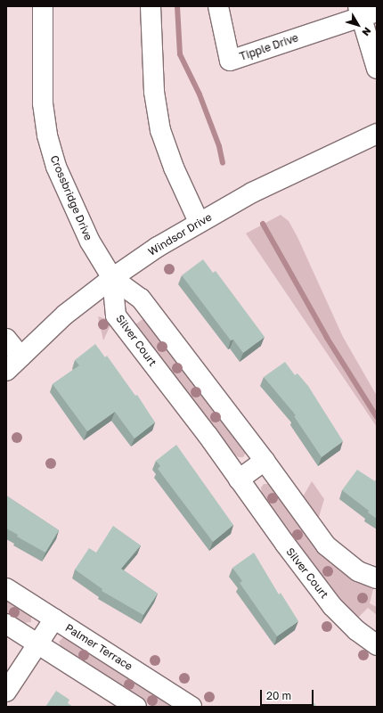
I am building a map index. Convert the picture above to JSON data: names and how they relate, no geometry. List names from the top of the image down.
{
  "streets": {
    "street": [
      "Tipple Drive",
      "Crossbridge Drive",
      "Windsor Drive",
      "Silver Court",
      "Palmer Terrace"
    ]
  },
  "crossings": [
    ["Crossbridge Drive", "Windsor Drive"],
    ["Crossbridge Drive", "Silver Court"],
    ["Windsor Drive", "Silver Court"]
  ],
  "scale_bar": "20 m",
  "north": "bottom right"
}
